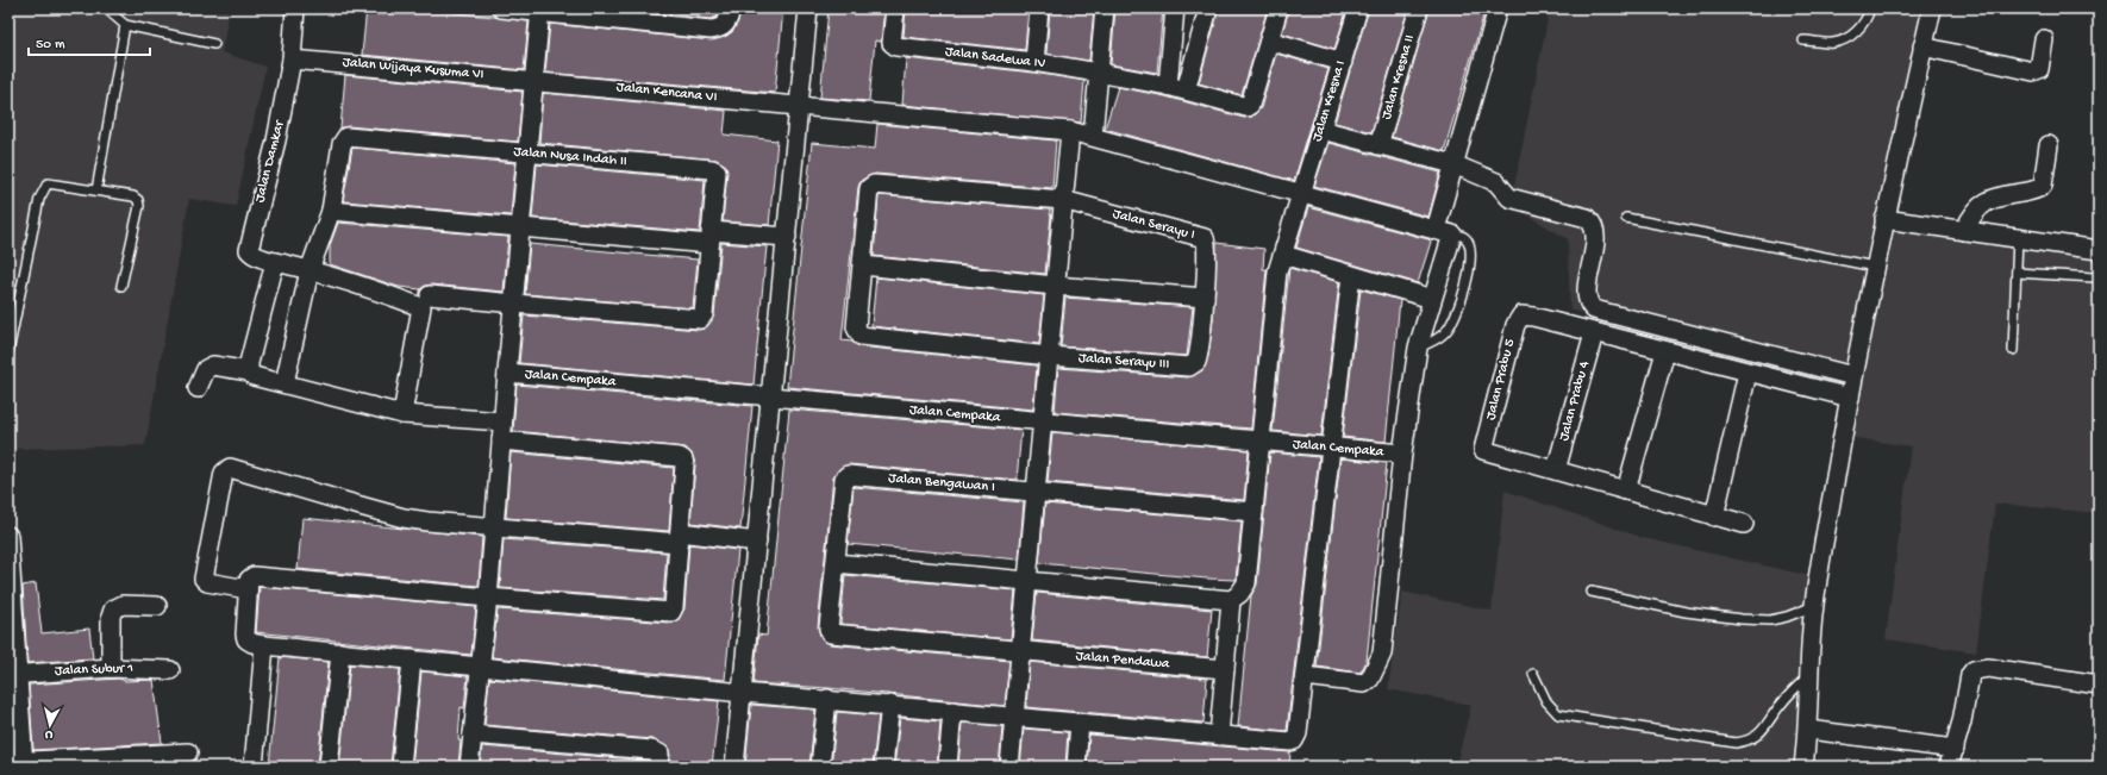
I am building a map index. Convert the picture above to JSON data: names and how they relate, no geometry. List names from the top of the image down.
{
  "streets": {
    "street": [
      "Jalan Sadewa IV",
      "Jalan Wijaya Kusuma VI",
      "Jalan Kresna II",
      "Jalan Kencana VI",
      "Jalan Kresna I",
      "Jalan Nusa Indah II",
      "Jalan Damkar",
      "Jalan Serayu I",
      "Jalan Serayu III",
      "Jalan Cempaka",
      "Jalan Prabu 5",
      "Jalan Prabu 4",
      "Jalan Bengawan I",
      "Jalan Pendawa",
      "Jalan Subur 1"
    ]
  },
  "crossings": [
    ["Jalan Wijaya Kusuma VI", "Jalan Kencana VI"],
    ["Jalan Wijaya Kusuma VI", "Jalan Damkar"],
    ["Jalan Kencana VI", "Jalan Kresna I"],
    ["Jalan Kresna I", "Jalan Cempaka"],
    ["Jalan Kresna I", "Jalan Bengawan I"],
    ["Jalan Serayu I", "Jalan Serayu III"],
    ["Jalan Prabu 5", "Jalan Prabu 4"],
    ["Jalan Bengawan I", "Jalan Pendawa"]
  ],
  "scale_bar": "50 m",
  "north": "bottom"
}
